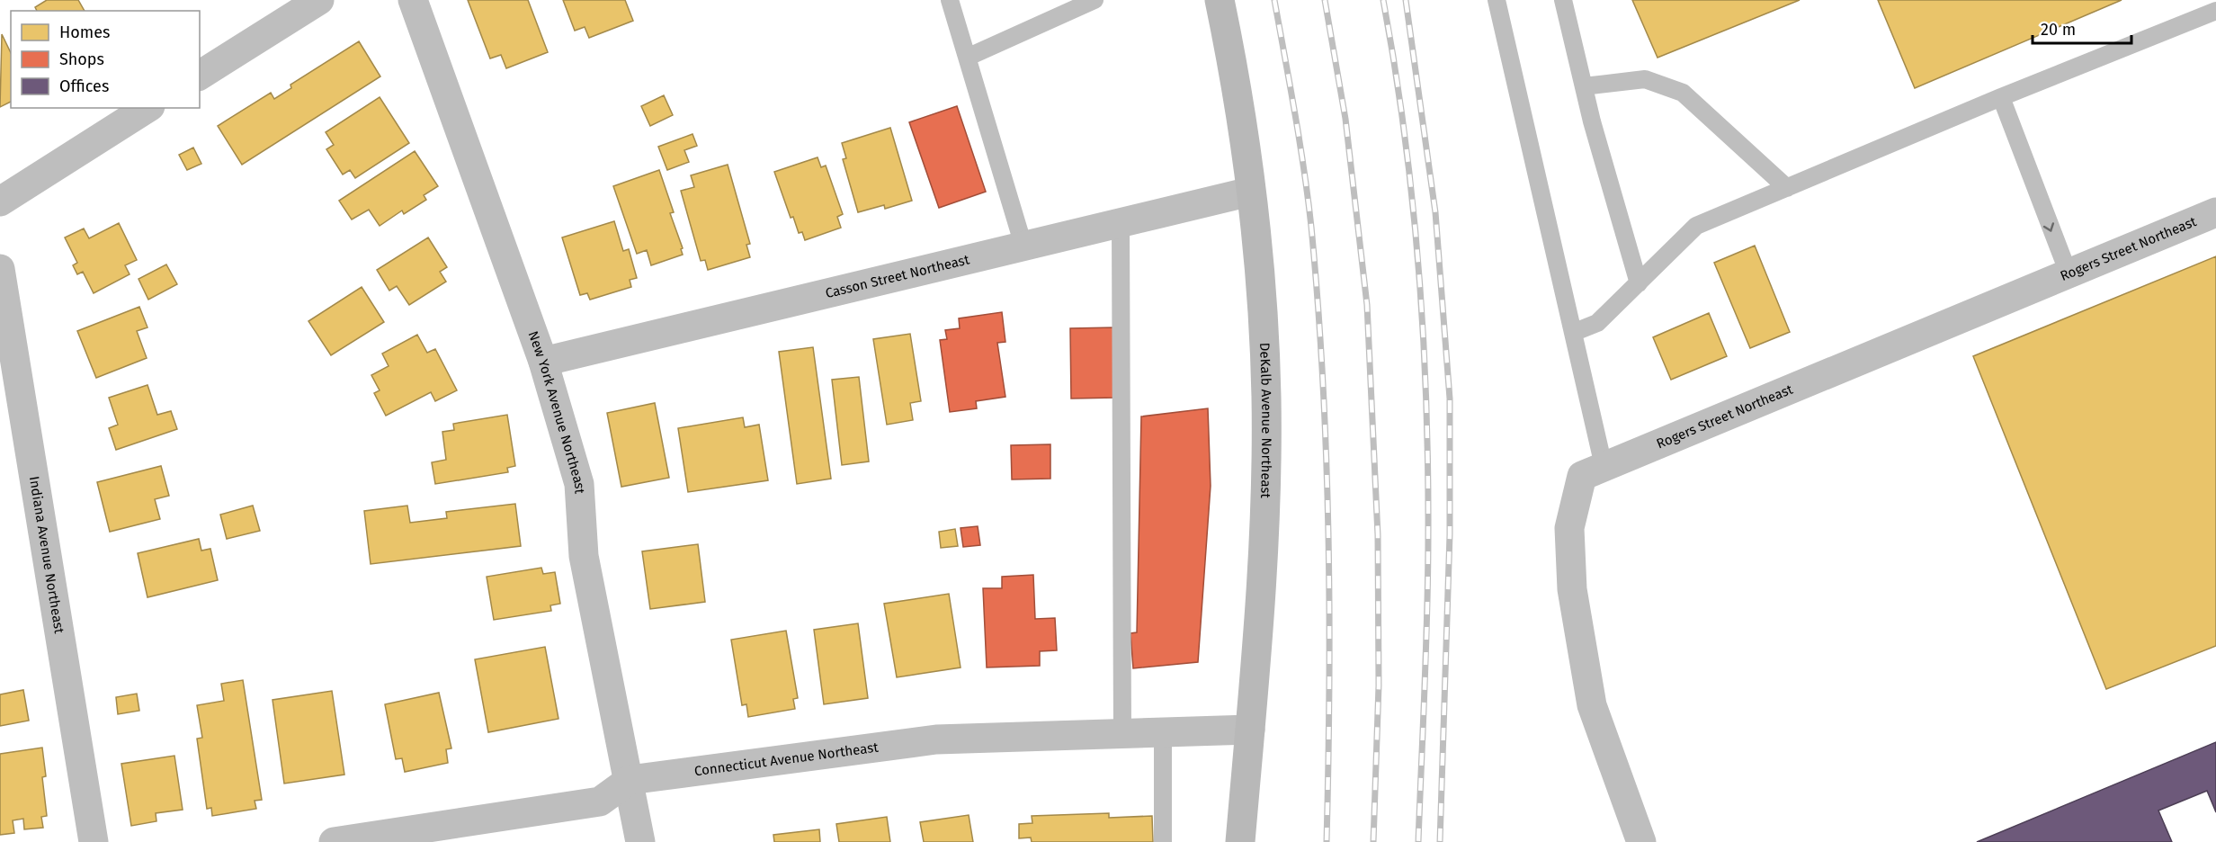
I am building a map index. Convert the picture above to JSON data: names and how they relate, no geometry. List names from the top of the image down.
{
  "streets": {
    "main road": ["DeKalb Avenue Northeast"],
    "street": [
      "Rogers Street Northeast",
      "Casson Street Northeast",
      "New York Avenue Northeast",
      "Indiana Avenue Northeast",
      "Connecticut Avenue Northeast"
    ]
  },
  "crossings": [
    ["Casson Street Northeast", "New York Avenue Northeast"],
    ["Casson Street Northeast", "DeKalb Avenue Northeast"],
    ["New York Avenue Northeast", "Connecticut Avenue Northeast"],
    ["DeKalb Avenue Northeast", "Connecticut Avenue Northeast"]
  ],
  "legend": ["Homes", "Shops", "Offices"],
  "scale_bar": "20 m"
}
